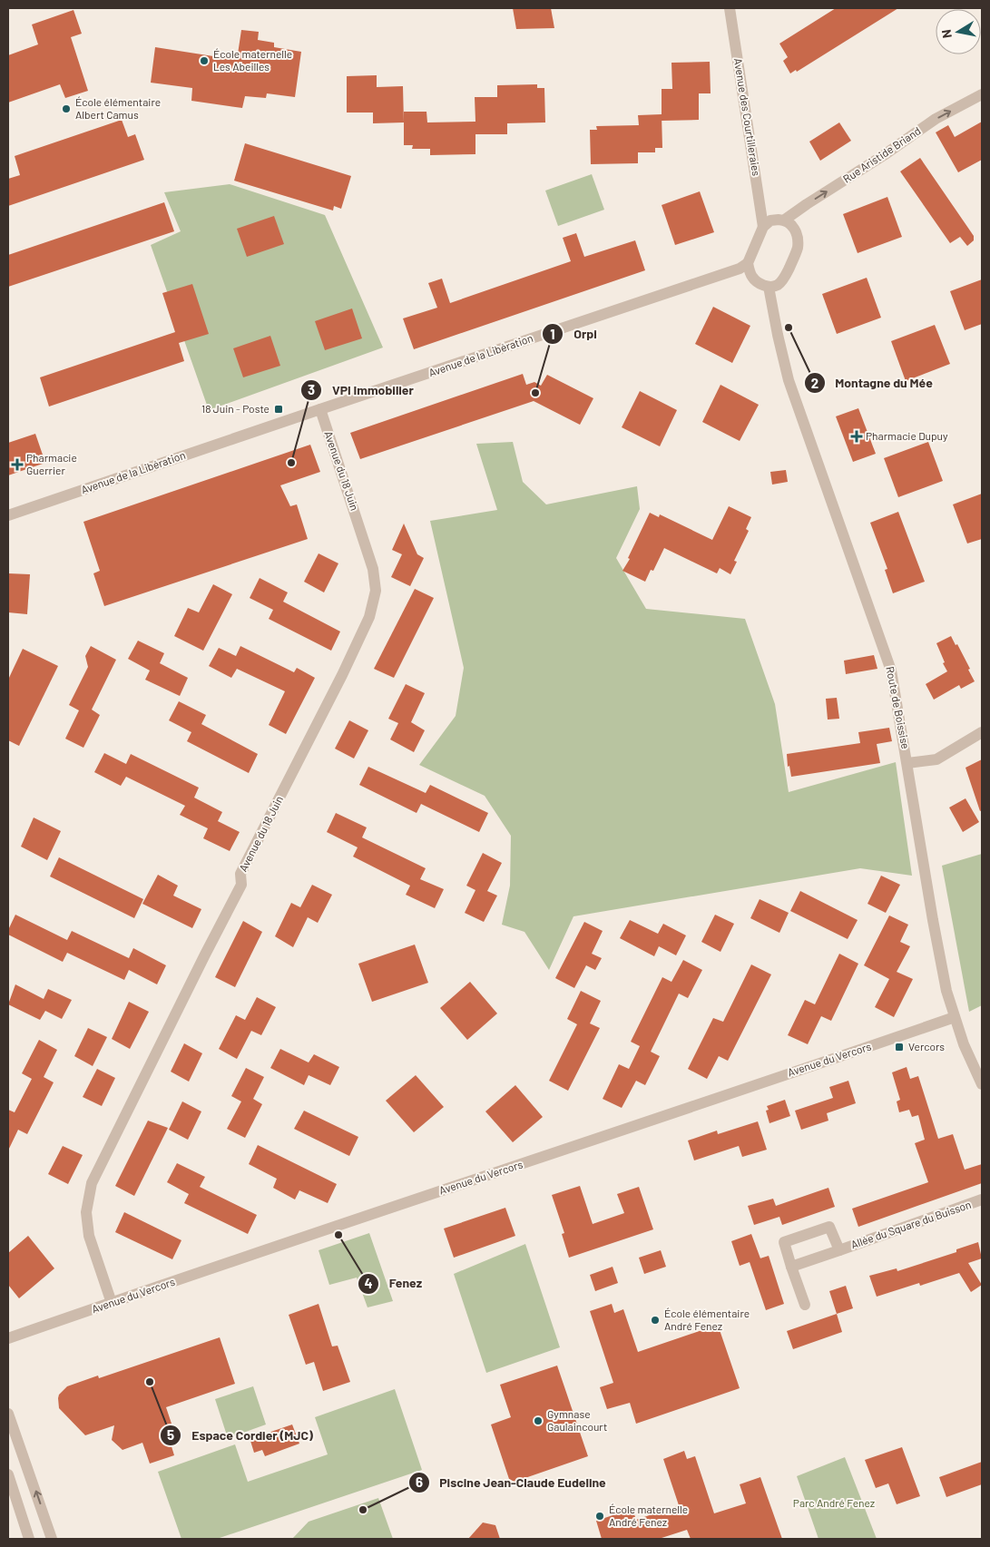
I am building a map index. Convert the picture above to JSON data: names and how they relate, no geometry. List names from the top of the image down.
{
  "streets": {
    "street": [
      "Avenue des Courtilleraies",
      "Rue Aristide Briand",
      "Avenue de la Libération",
      "Avenue du 18 Juin",
      "Route de Boissise",
      "Avenue du Vercors",
      "Allée du Square du Buisson"
    ]
  },
  "crossings": [
    ["Avenue des Courtilleraies", "Rue Aristide Briand"],
    ["Avenue des Courtilleraies", "Avenue de la Libération"],
    ["Avenue des Courtilleraies", "Route de Boissise"],
    ["Rue Aristide Briand", "Avenue de la Libération"],
    ["Rue Aristide Briand", "Route de Boissise"],
    ["Avenue de la Libération", "Avenue du 18 Juin"],
    ["Avenue de la Libération", "Route de Boissise"],
    ["Avenue du 18 Juin", "Avenue du Vercors"],
    ["Route de Boissise", "Avenue du Vercors"]
  ],
  "one_way": ["Rue Aristide Briand"],
  "parks": ["Parc André Fenez"],
  "places": {
    "other": [
      "École maternelle Les Abeilles",
      "École élémentaire Albert Camus",
      "Montagne du Mée",
      "Orpi",
      "VPI Immobilier",
      "Fenez",
      "École élémentaire André Fenez",
      "Espace Cordier (MJC)",
      "Gymnase Gaulaincourt",
      "Piscine Jean-Claude Eudeline",
      "École maternelle André Fenez"
    ],
    "transit": ["18 Juin - Poste", "Vercors"],
    "health": ["Pharmacie Dupuy", "Pharmacie Guerrier"]
  },
  "north": "left"
}
